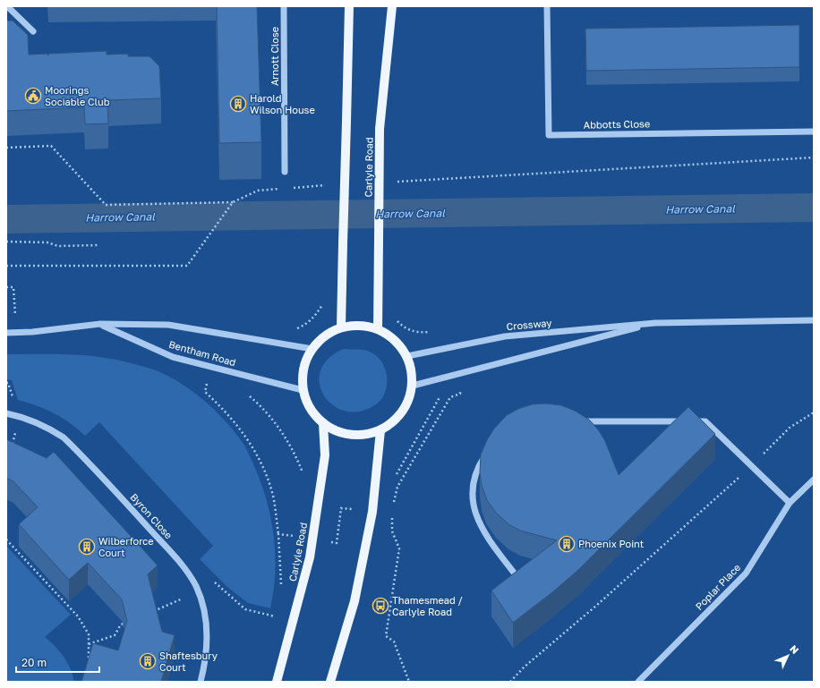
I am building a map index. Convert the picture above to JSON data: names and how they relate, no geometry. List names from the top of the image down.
{
  "streets": {
    "main road": ["Carlyle Road"],
    "street": [
      "Arnott Close",
      "Abbotts Close",
      "Crossway",
      "Bentham Road",
      "Byron Close",
      "Poplar Place"
    ]
  },
  "crossings": [
    ["Carlyle Road", "Crossway"],
    ["Carlyle Road", "Bentham Road"],
    ["Crossway", "Bentham Road"]
  ],
  "water": ["Harrow Canal"],
  "places": {
    "public building": ["Moorings Sociable Club"],
    "building": [
      "Harold Wilson House",
      "Phoenix Point",
      "Wilberforce Court",
      "Shaftesbury Court"
    ],
    "bus stop": ["Thamesmead / Carlyle Road"]
  },
  "scale_bar": "20 m",
  "north": "top right"
}
